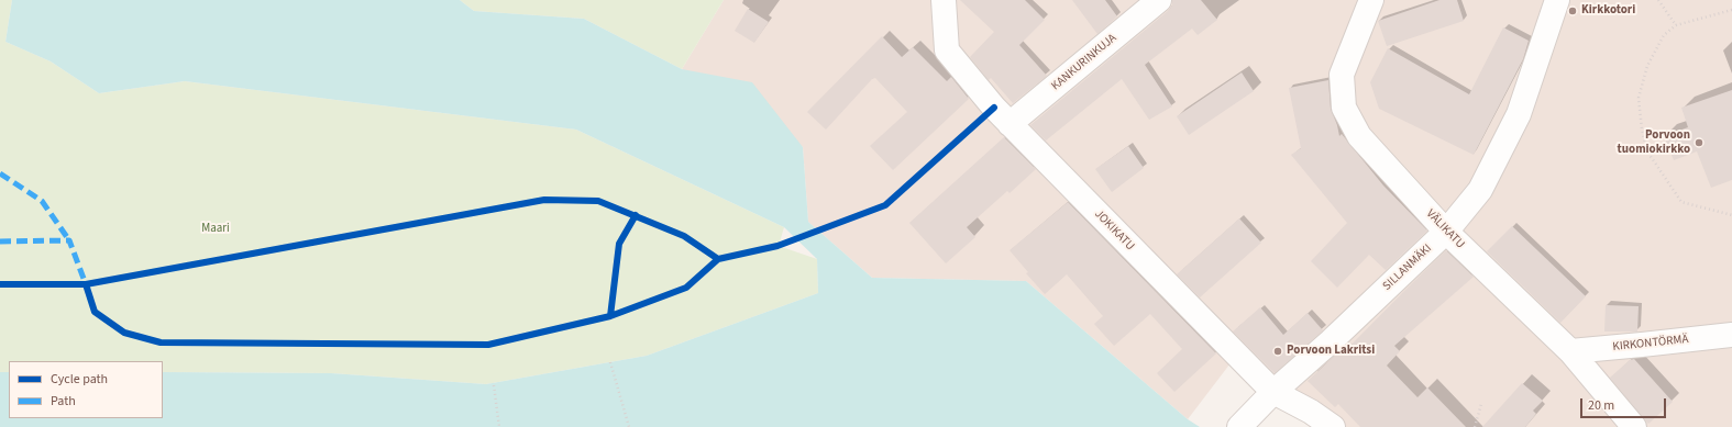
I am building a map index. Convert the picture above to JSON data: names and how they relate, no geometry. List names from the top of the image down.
{
  "streets": {
    "street": [
      "KANKURINKUJA",
      "VÄLIKATU",
      "JOKIKATU",
      "SILLANMÄKI",
      "KIRKONTÖRMÄ"
    ]
  },
  "crossings": [
    ["KANKURINKUJA", "JOKIKATU"],
    ["VÄLIKATU", "SILLANMÄKI"],
    ["VÄLIKATU", "KIRKONTÖRMÄ"],
    ["JOKIKATU", "SILLANMÄKI"]
  ],
  "parks": ["Maari"],
  "places": ["Kirkkotori", "Porvoon tuomiokirkko", "Porvoon Lakritsi"],
  "legend": ["Cycle path", "Path"],
  "scale_bar": "20 m"
}
